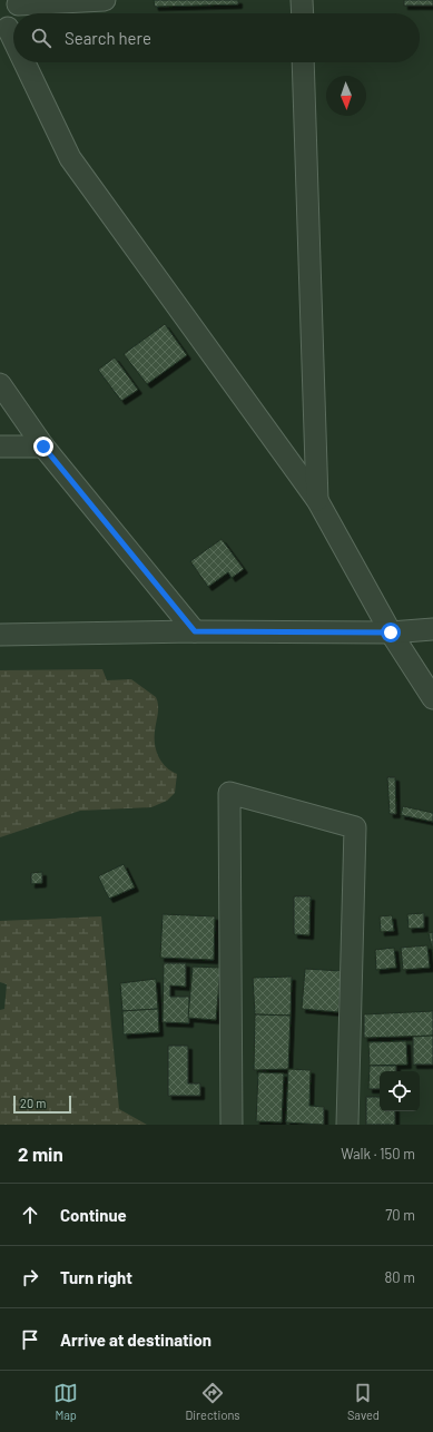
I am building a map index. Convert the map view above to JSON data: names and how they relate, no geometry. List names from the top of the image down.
{
  "scale_bar": "20 m",
  "north": "bottom",
  "page": {
    "search": "Search here",
    "scale": "20 m",
    "heading": ["2 min", "Walk · 150 m"],
    "list": [
      ["Continue", "70 m"],
      ["Turn right", "80 m"],
      "Arrive at destination"
    ],
    "nav": ["Map", "Directions", "Saved"]
  }
}
